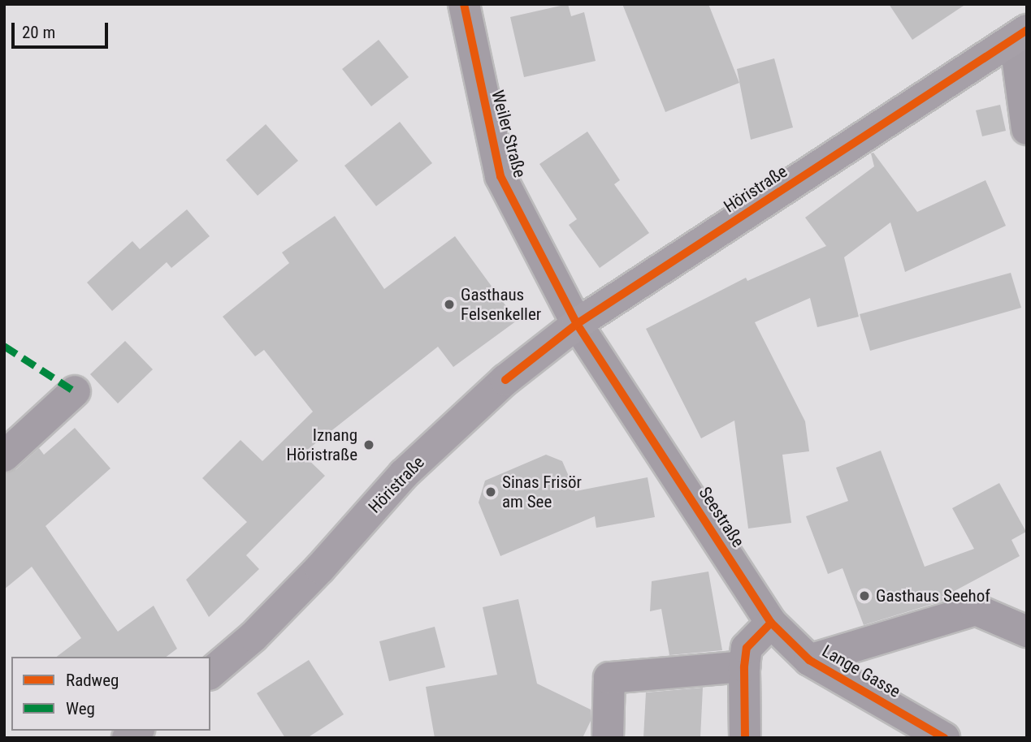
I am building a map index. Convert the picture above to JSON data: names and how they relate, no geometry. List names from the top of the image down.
{
  "streets": {
    "main road": ["Höristraße"],
    "street": ["Weiler Straße", "Seestraße", "Lange Gasse"]
  },
  "crossings": [
    ["Weiler Straße", "Höristraße"],
    ["Weiler Straße", "Seestraße"],
    ["Höristraße", "Seestraße"],
    ["Seestraße", "Lange Gasse"]
  ],
  "places": [
    "Gasthaus Felsenkeller",
    "Iznang Höristraße",
    "Sinas Frisör am See",
    "Gasthaus Seehof"
  ],
  "legend": ["Radweg", "Weg"],
  "scale_bar": "20 m"
}
